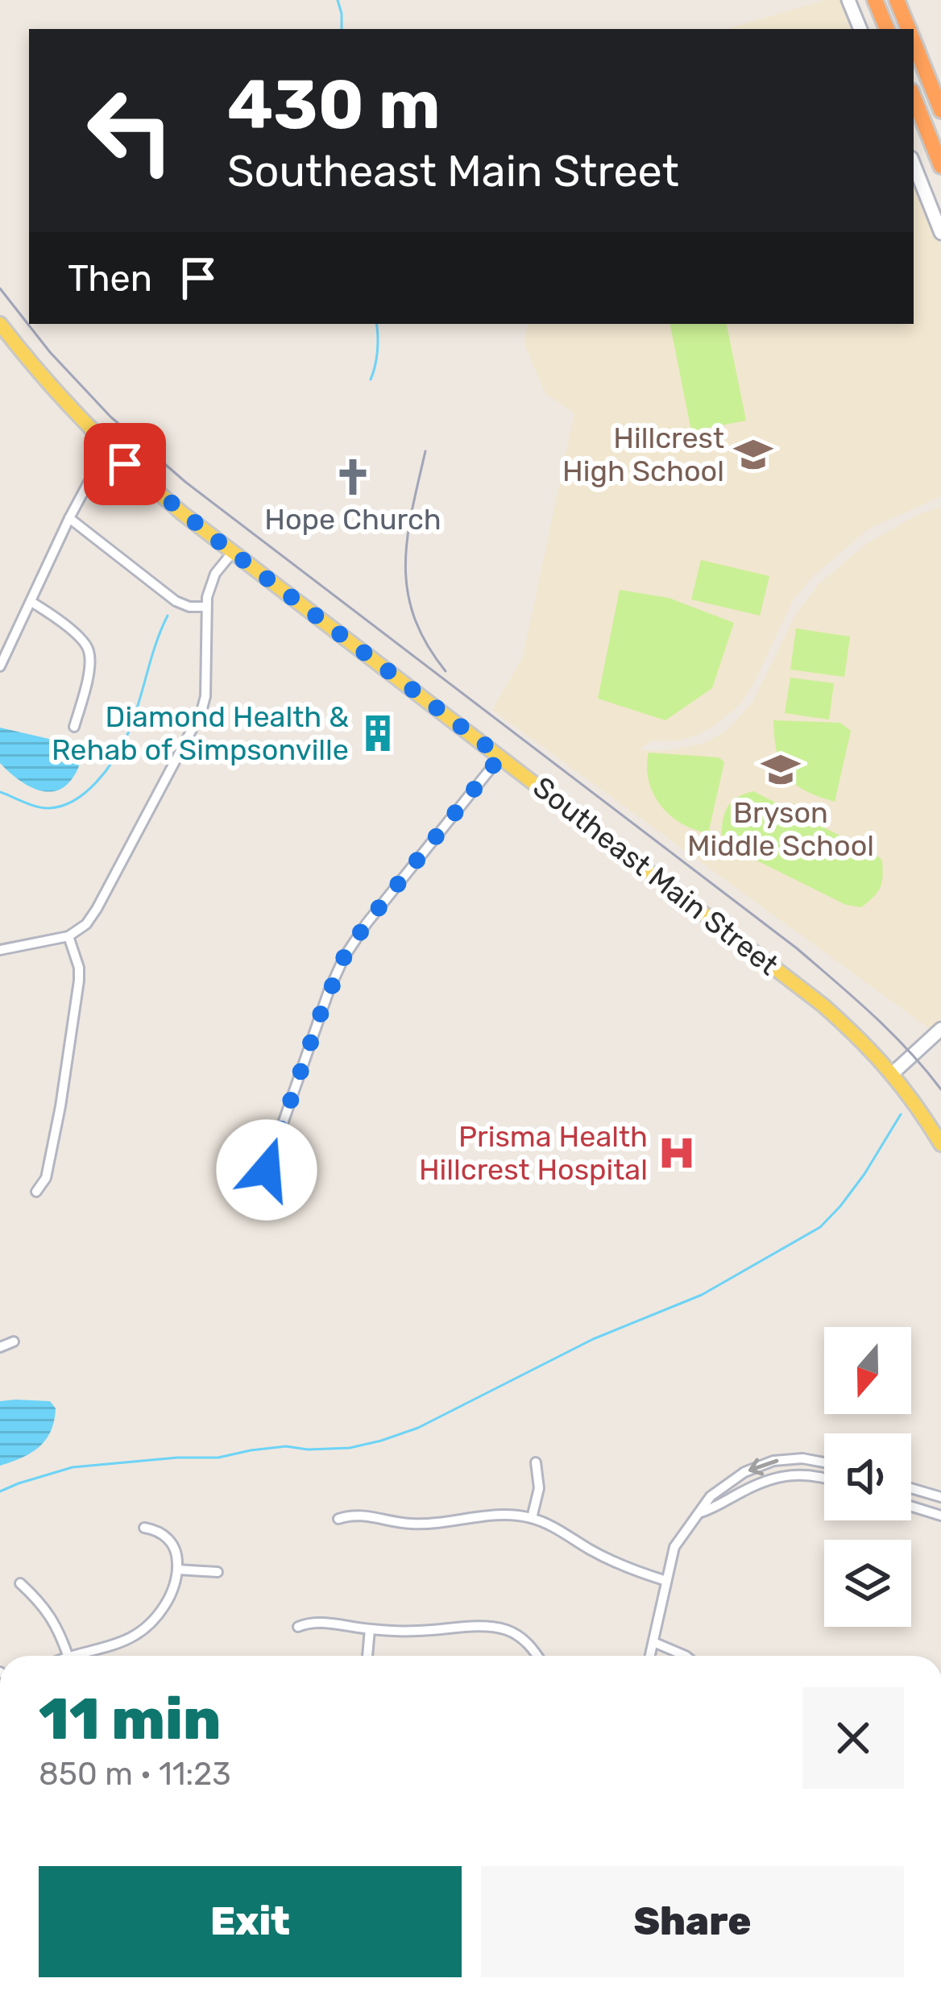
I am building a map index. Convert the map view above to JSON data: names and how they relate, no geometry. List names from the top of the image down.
{
  "streets": {
    "main road": ["Southeast Main Street"]
  },
  "places": {
    "school or university": ["Hillcrest High School", "Bryson Middle School"],
    "church": ["Hope Church"],
    "building": ["Diamond Health & Rehab of Simpsonville"],
    "hospital": ["Prisma Health Hillcrest Hospital"]
  },
  "north": "bottom",
  "page": {
    "turn": ["430 m", "Southeast Main Street"],
    "then": "Then",
    "heading": ["11 min", "850 m · 11:23"],
    "buttons": ["Exit", "Share"]
  }
}
